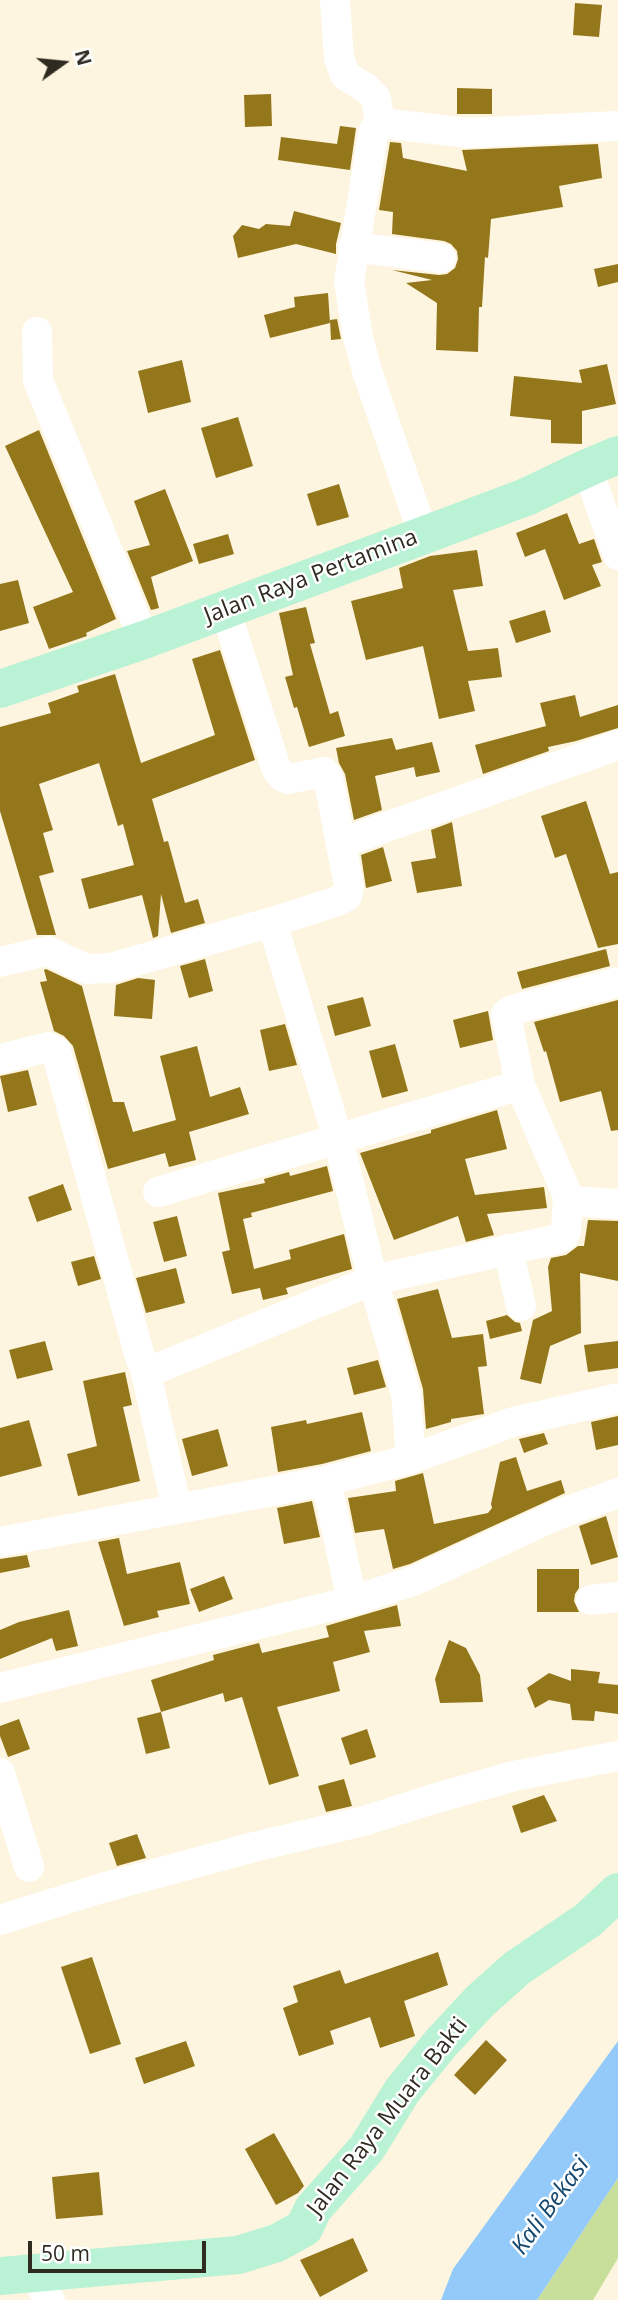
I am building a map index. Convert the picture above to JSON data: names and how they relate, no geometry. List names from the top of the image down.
{
  "streets": {
    "main road": ["Jalan Raya Pertamina", "Jalan Raya Muara Bakti"]
  },
  "water": ["Kali Bekasi"],
  "scale_bar": "50 m",
  "north": "right"
}
